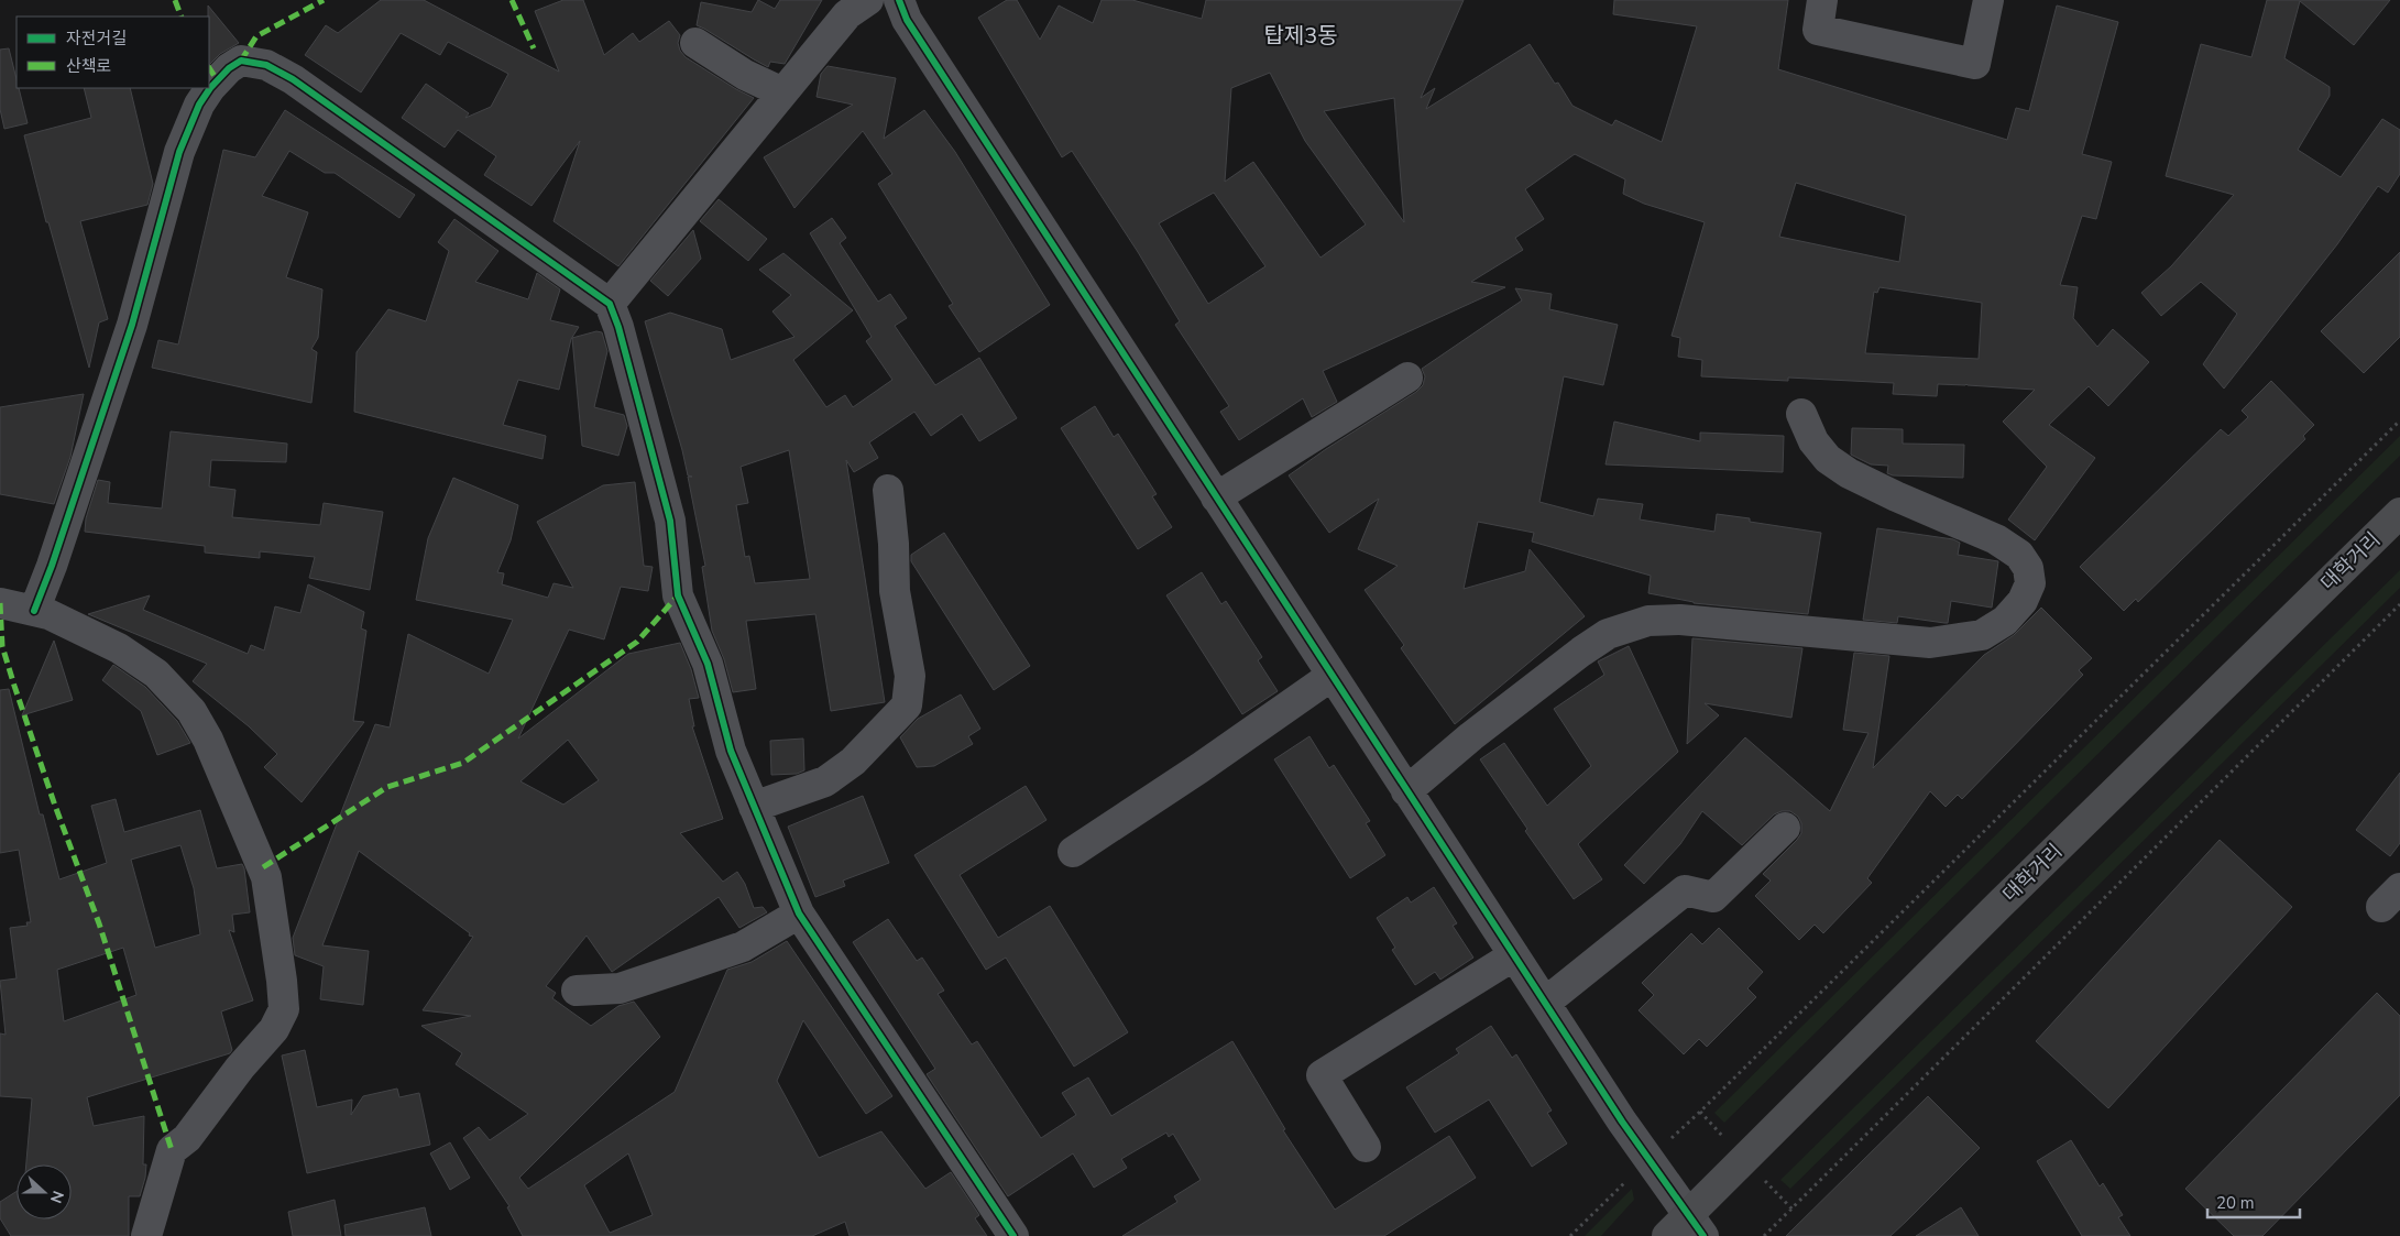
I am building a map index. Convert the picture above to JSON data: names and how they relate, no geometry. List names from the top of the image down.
{
  "streets": {
    "main road": ["대학거리"]
  },
  "districts": ["탑제3동"],
  "legend": ["자전거길", "산책로"],
  "scale_bar": "20 m",
  "north": "right"
}
